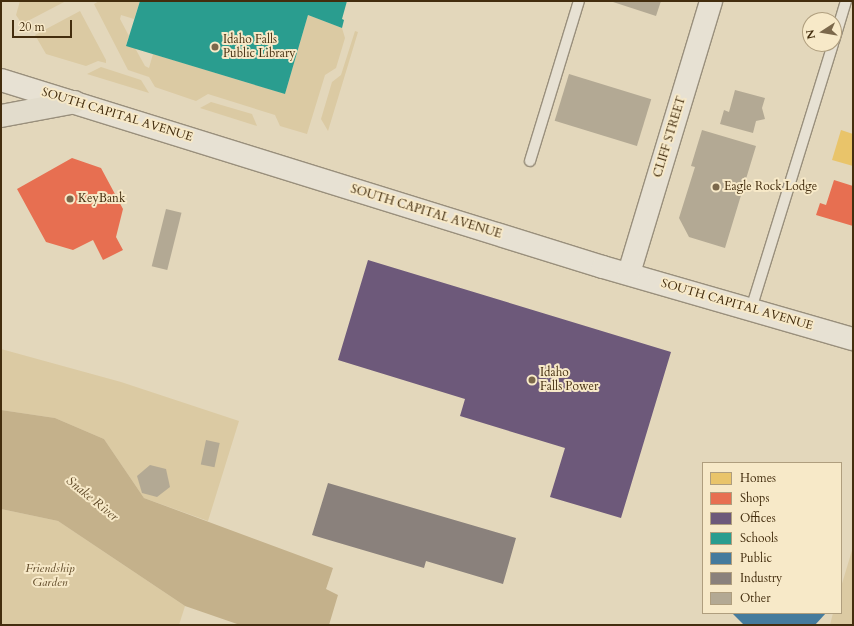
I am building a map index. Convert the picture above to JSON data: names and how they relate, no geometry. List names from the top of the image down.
{
  "streets": {
    "street": ["SOUTH CAPITAL AVENUE", "CLIFF STREET"]
  },
  "crossings": [
    ["SOUTH CAPITAL AVENUE", "CLIFF STREET"]
  ],
  "water": ["Snake River"],
  "parks": ["Friendship Garden"],
  "places": [
    "Idaho Falls Public Library",
    "Eagle Rock Lodge",
    "KeyBank",
    "Idaho Falls Power"
  ],
  "legend": [
    "Homes",
    "Shops",
    "Offices",
    "Schools",
    "Public",
    "Industry",
    "Other"
  ],
  "scale_bar": "20 m",
  "north": "left"
}
